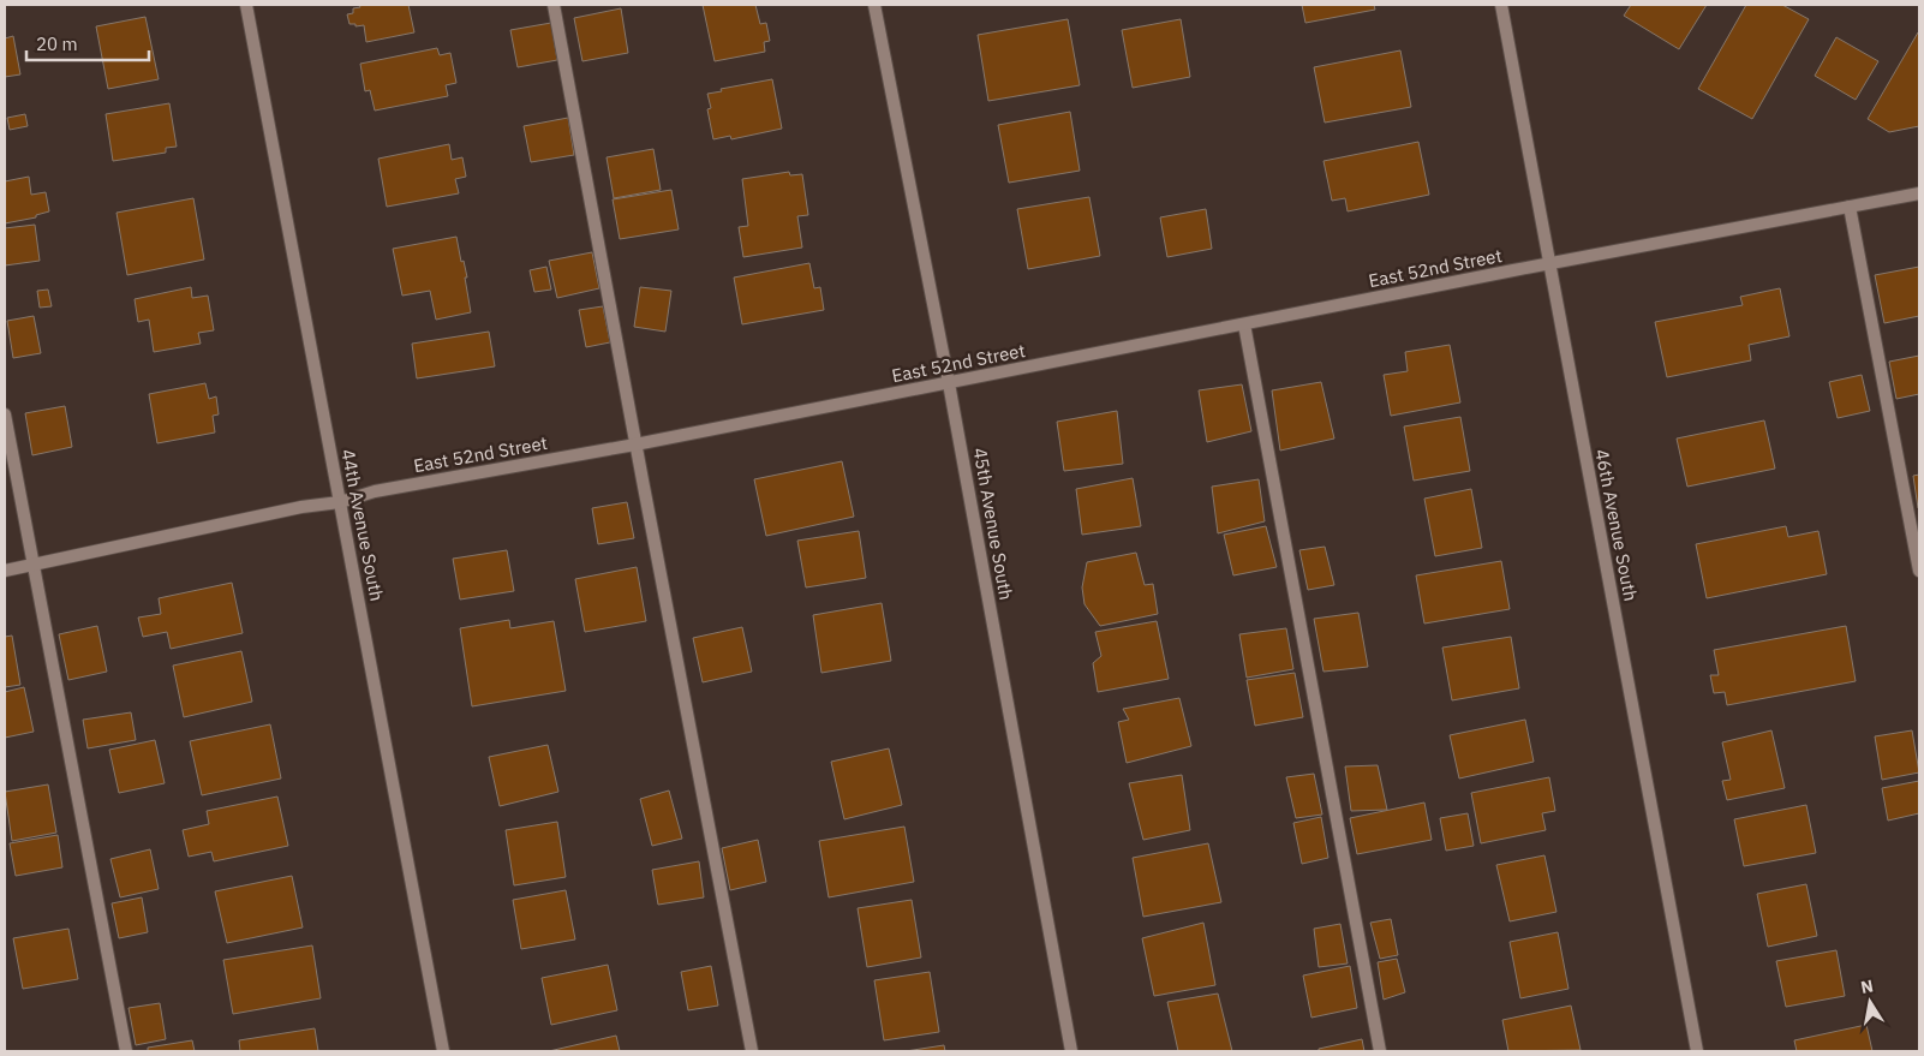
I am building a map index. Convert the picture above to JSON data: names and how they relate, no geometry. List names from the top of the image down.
{
  "streets": {
    "street": [
      "East 52nd Street",
      "45th Avenue South",
      "44th Avenue South",
      "46th Avenue South"
    ]
  },
  "crossings": [
    ["East 52nd Street", "45th Avenue South"],
    ["East 52nd Street", "44th Avenue South"],
    ["East 52nd Street", "46th Avenue South"]
  ],
  "scale_bar": "20 m",
  "north": "top"
}
